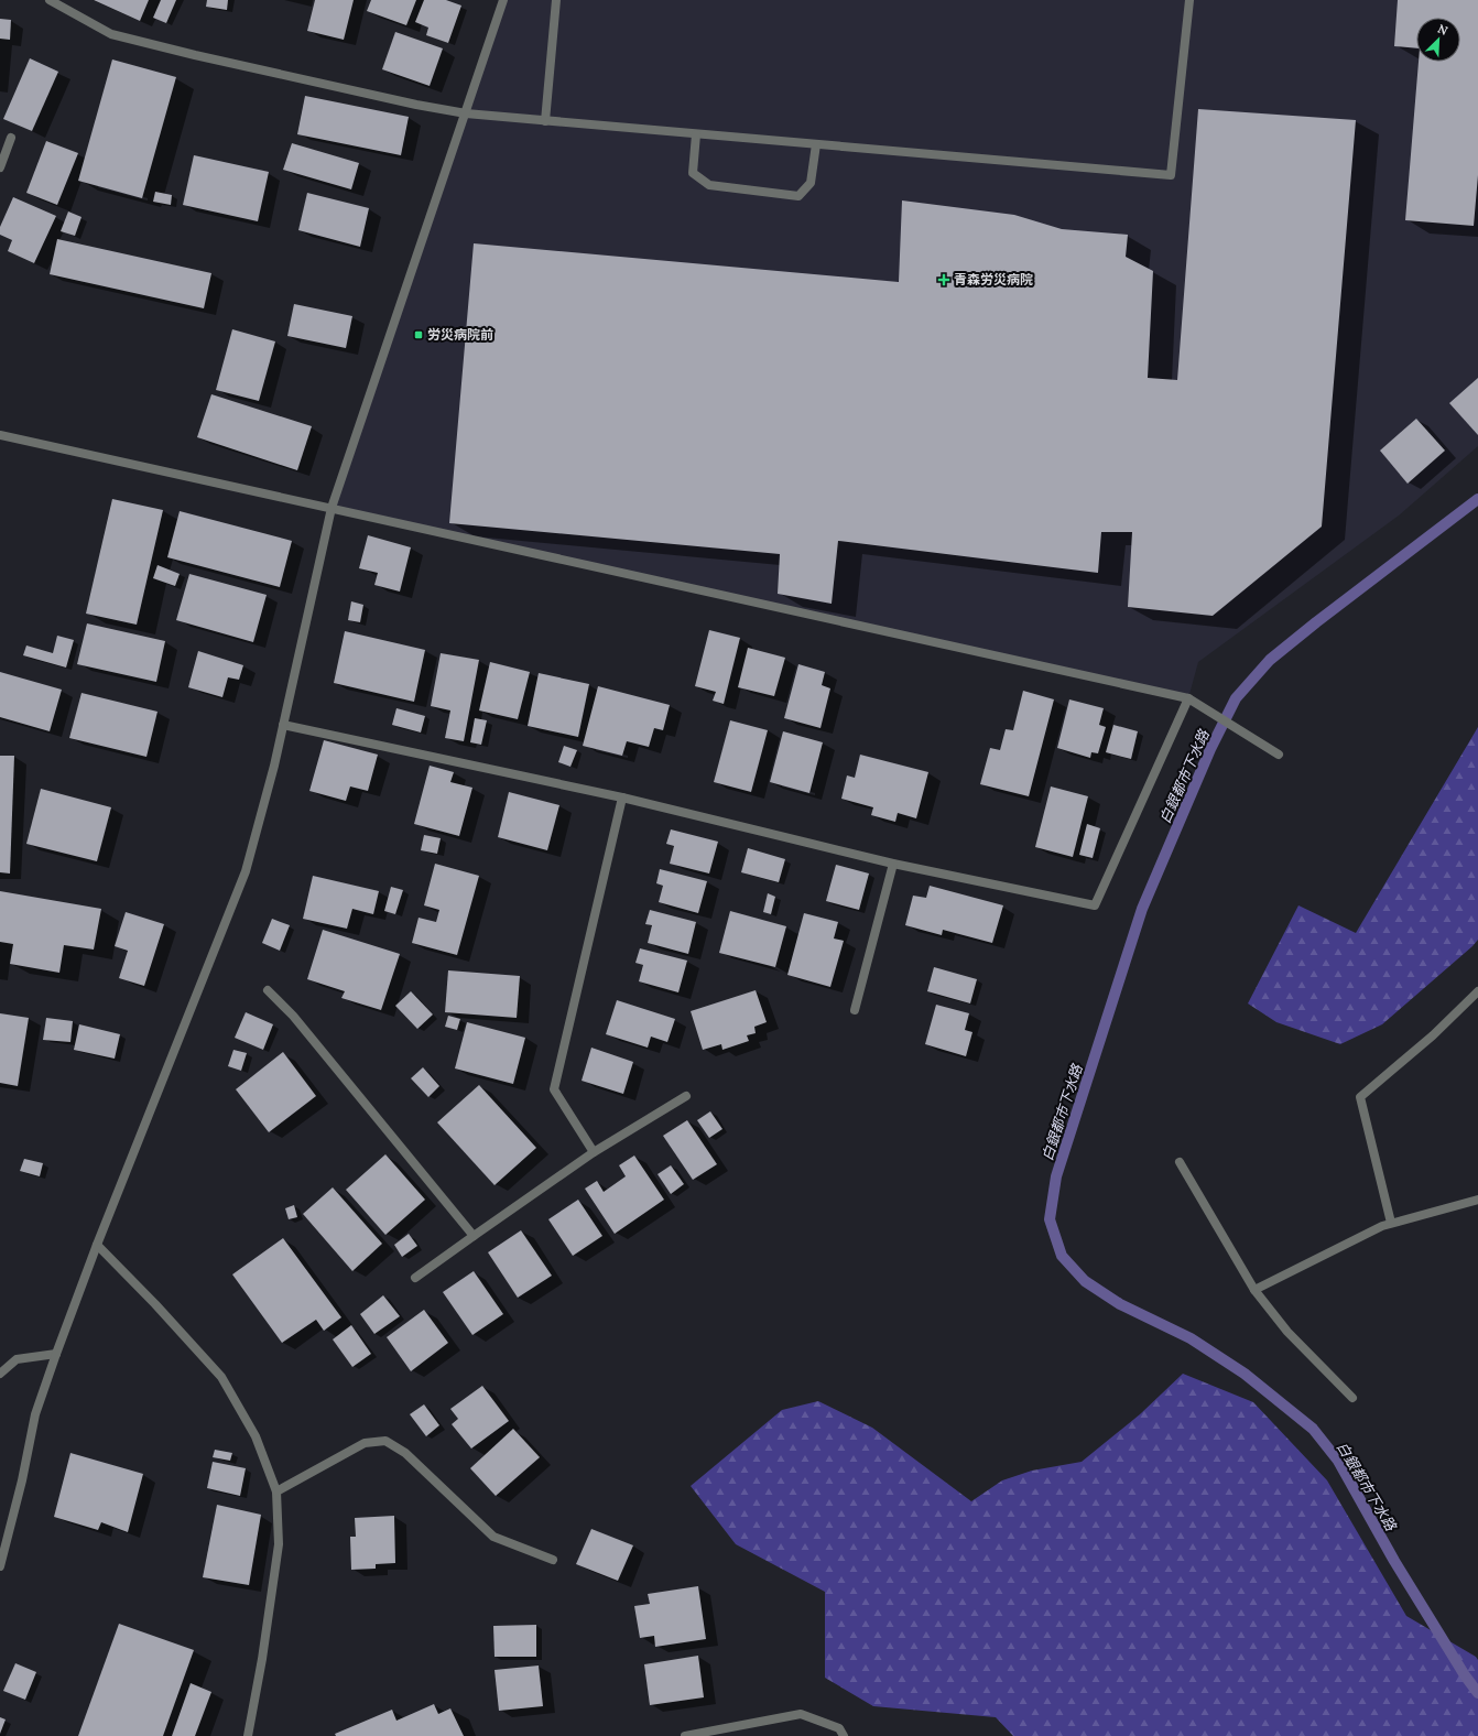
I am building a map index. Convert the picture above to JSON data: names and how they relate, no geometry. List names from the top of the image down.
{
  "water": ["白銀都市下水路"],
  "places": {
    "health": ["青森労災病院"],
    "transit": ["労災病院前"]
  },
  "north": "top right"
}
